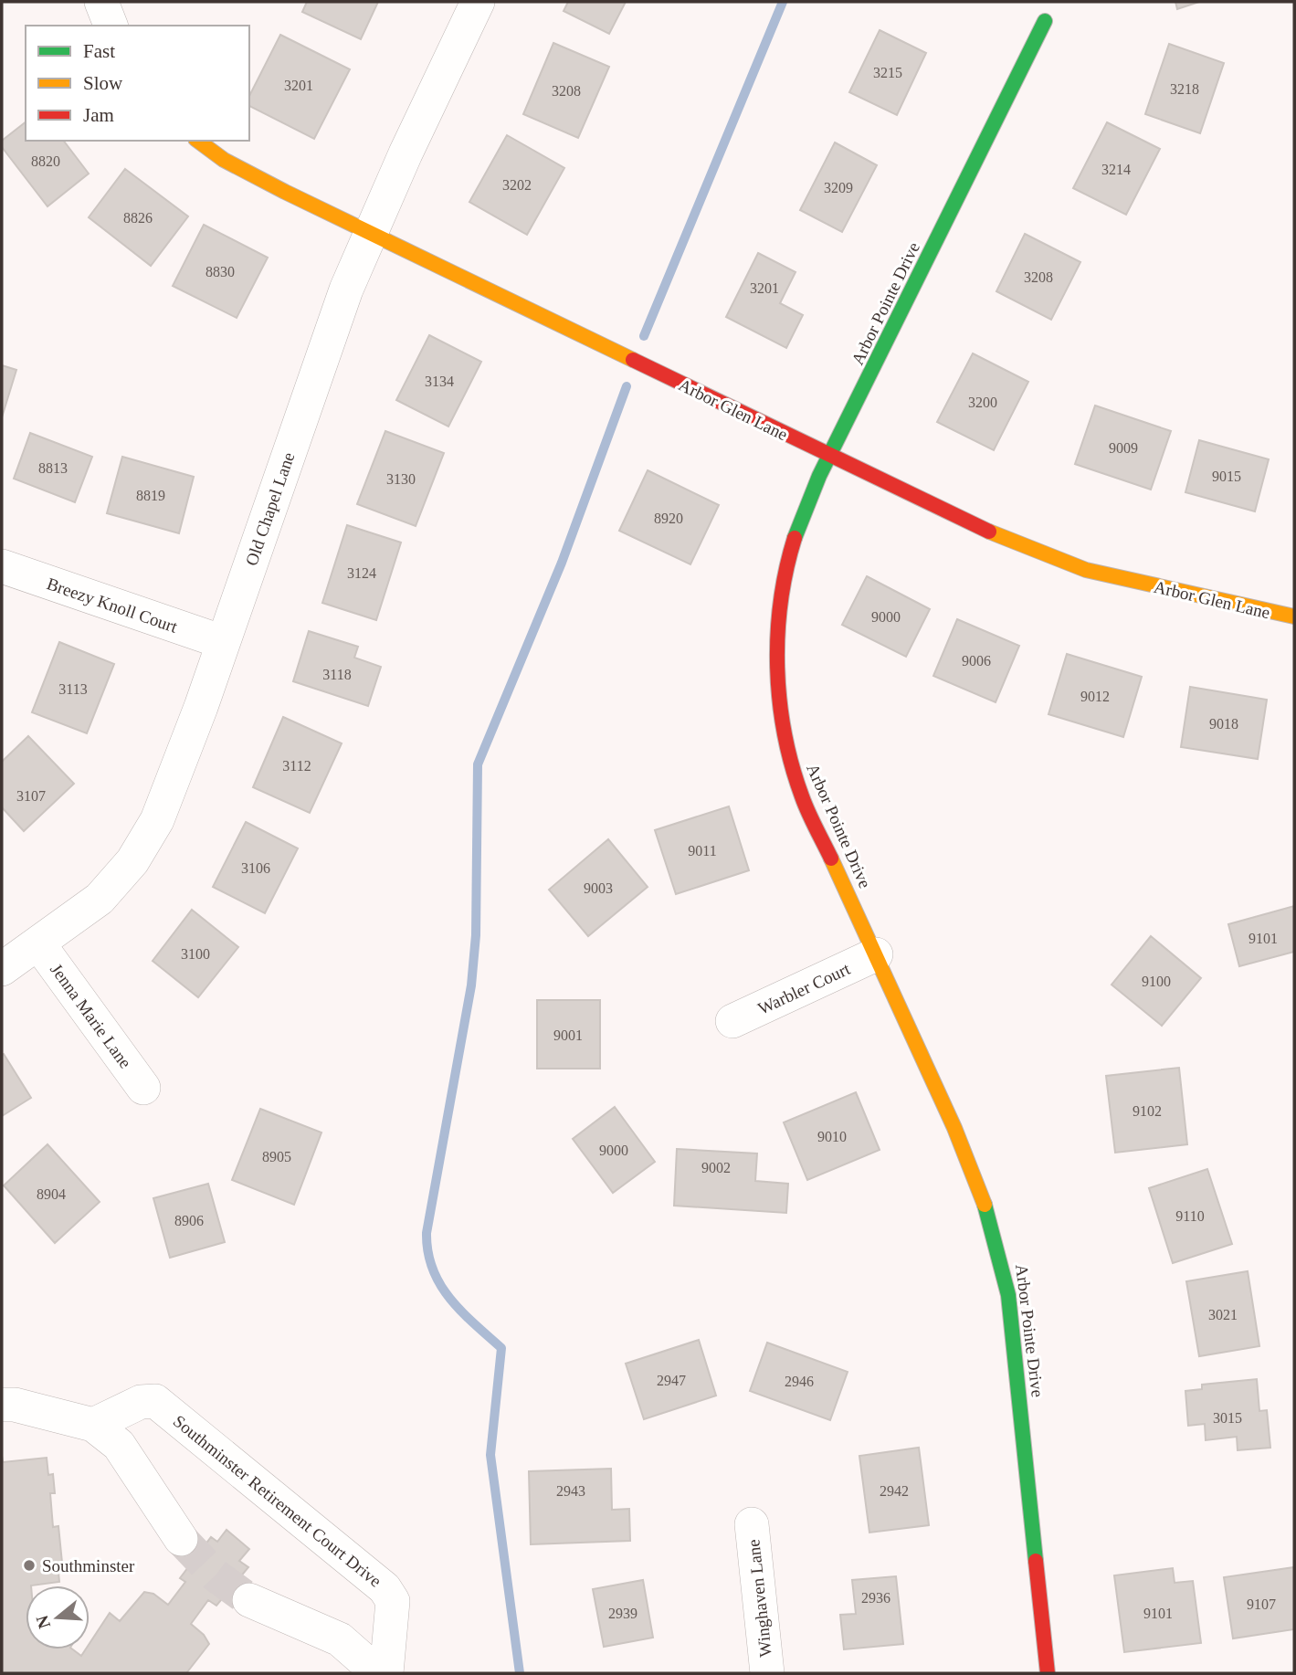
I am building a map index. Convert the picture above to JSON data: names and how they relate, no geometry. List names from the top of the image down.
{
  "streets": {
    "street": [
      "Arbor Pointe Drive",
      "Arbor Glen Lane",
      "Old Chapel Lane",
      "Breezy Knoll Court",
      "Warbler Court",
      "Jenna Marie Lane",
      "Southminster Retirement Court Drive",
      "Winghaven Lane"
    ]
  },
  "crossings": [
    ["Arbor Pointe Drive", "Arbor Glen Lane"],
    ["Arbor Pointe Drive", "Warbler Court"],
    ["Arbor Glen Lane", "Old Chapel Lane"],
    ["Old Chapel Lane", "Breezy Knoll Court"],
    ["Old Chapel Lane", "Jenna Marie Lane"]
  ],
  "places": ["Southminster"],
  "house_numbers": [
    "3215",
    "3201",
    "3218",
    "3208",
    "8820",
    "3214",
    "3202",
    "3209",
    "8826",
    "8830",
    "3208",
    "3201",
    "3134",
    "3200",
    "9009",
    "8813",
    "9015",
    "3130",
    "8819",
    "8920",
    "3124",
    "9000",
    "9006",
    "3118",
    "3113",
    "9012",
    "9018",
    "3112",
    "3107",
    "9011",
    "3106",
    "9003",
    "9101",
    "3100",
    "9100",
    "9001",
    "9102",
    "9010",
    "9000",
    "8905",
    "9002",
    "8904",
    "9110",
    "8906",
    "3021",
    "2947",
    "2946",
    "3015",
    "2943",
    "2942",
    "2936",
    "9107",
    "2939",
    "9101"
  ],
  "legend": ["Fast", "Slow", "Jam"],
  "north": "left"
}
